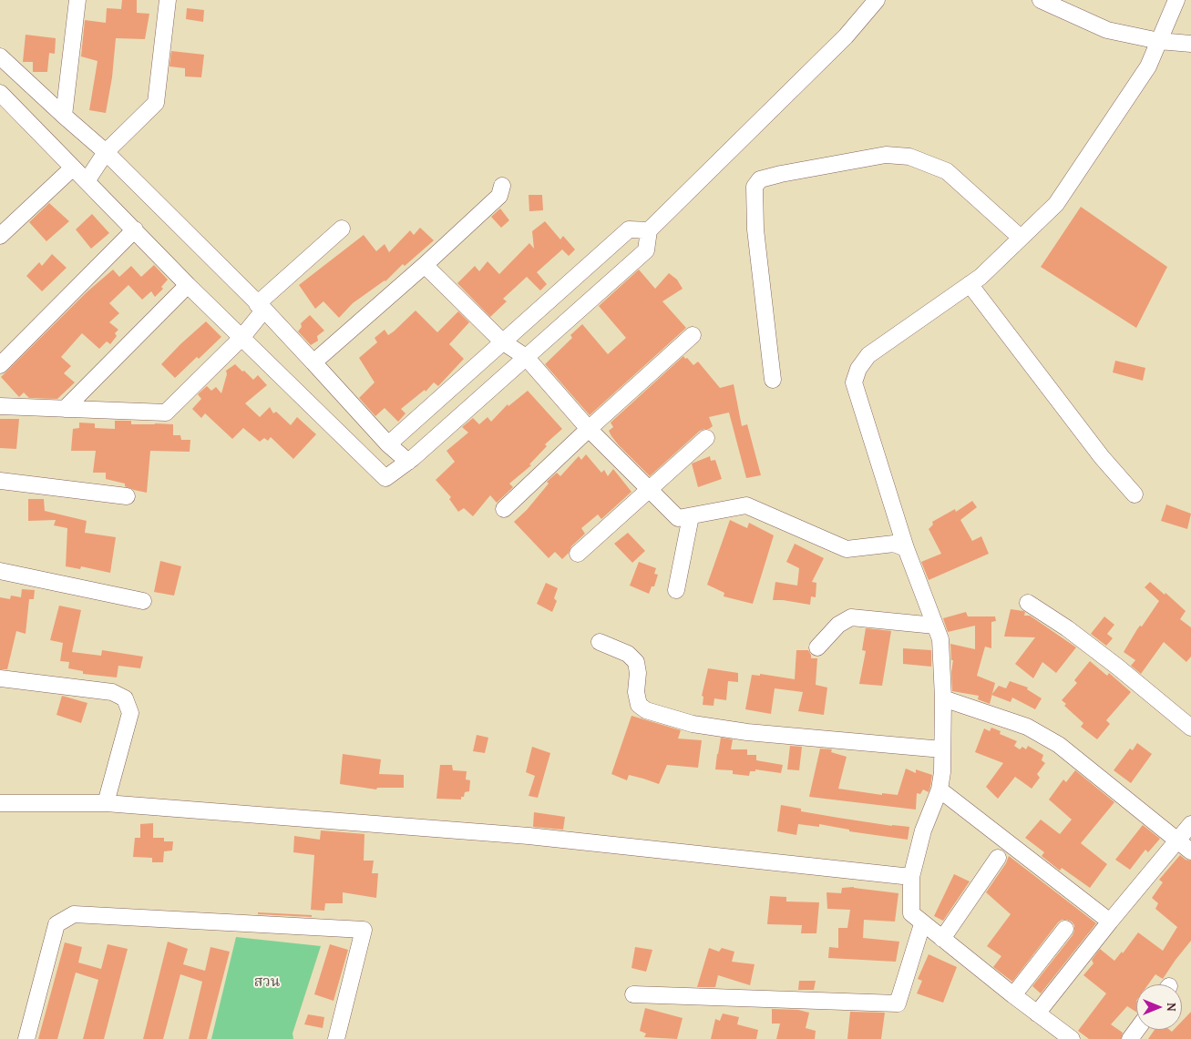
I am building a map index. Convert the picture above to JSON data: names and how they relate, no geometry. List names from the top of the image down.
{
  "parks": ["สวน"],
  "north": "right"
}
